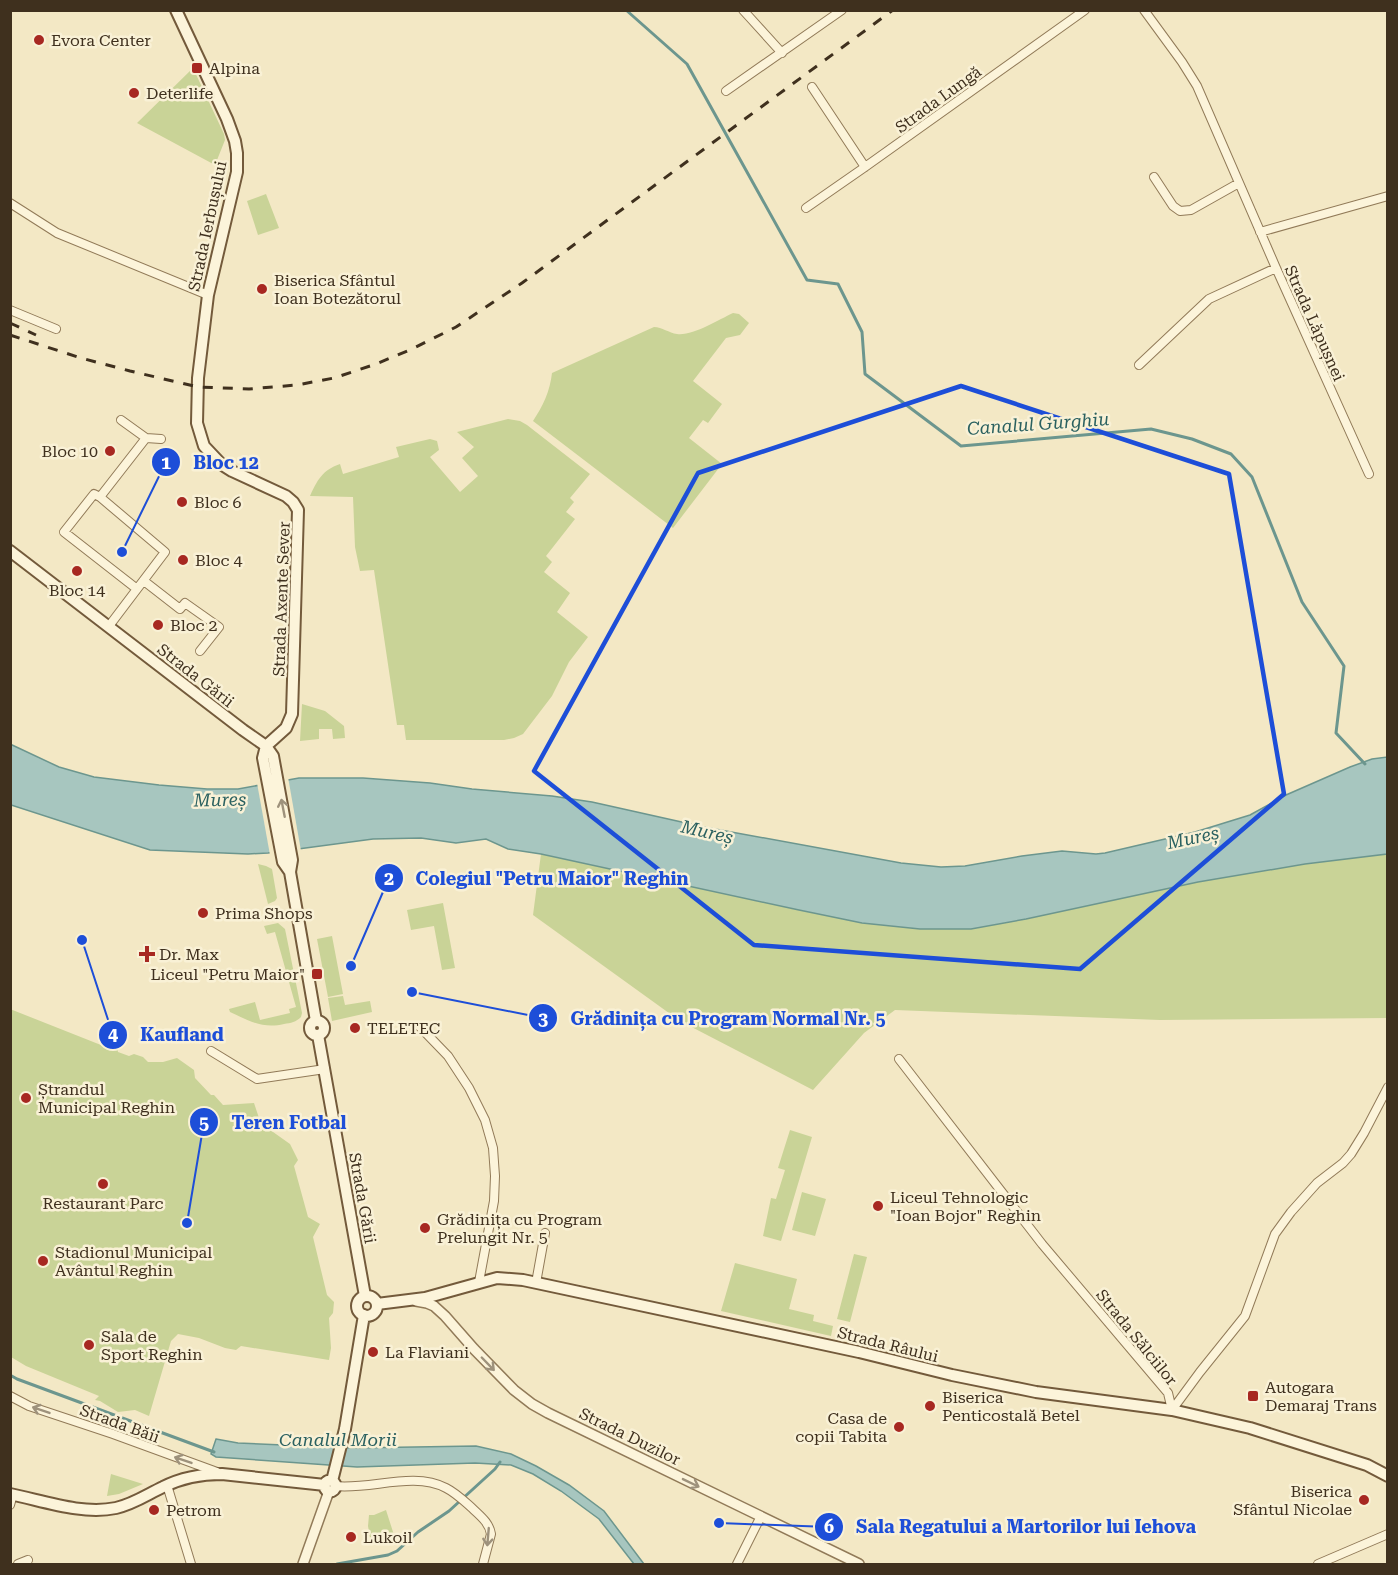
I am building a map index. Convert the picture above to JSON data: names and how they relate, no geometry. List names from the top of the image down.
{
  "streets": {
    "main road": [
      "Strada Ierbușului",
      "Strada Axente Sever",
      "Strada Gării",
      "Strada Râului"
    ],
    "street": [
      "Strada Lungă",
      "Strada Lăpușnei",
      "Strada Sălciilor",
      "Strada Băii",
      "Strada Duzilor"
    ]
  },
  "crossings": [
    ["Strada Ierbușului", "Strada Axente Sever"],
    ["Strada Axente Sever", "Strada Gării"],
    ["Strada Gării", "Strada Râului"],
    ["Strada Sălciilor", "Strada Râului"],
    ["Strada Râului", "Strada Duzilor"]
  ],
  "one_way": ["Strada Băii", "Strada Duzilor"],
  "water": ["Canalul Gurghiu", "Mureș", "Canalul Morii"],
  "places": {
    "other": [
      "Evora Center",
      "Deterlife",
      "Biserica Sfântul Ioan Botezătorul",
      "Bloc 10",
      "Bloc 6",
      "Bloc 12",
      "Bloc 4",
      "Bloc 14",
      "Bloc 2",
      "Prima Shops",
      "Kaufland",
      "Colegiul \"Petru Maior\" Reghin",
      "Grădinița cu Program Normal Nr. 5",
      "TELETEC",
      "Ștrandul Municipal Reghin",
      "Restaurant Parc",
      "Liceul Tehnologic \"Ioan Bojor\" Reghin",
      "Teren Fotbal",
      "Grădinița cu Program Prelungit Nr. 5",
      "Stadionul Municipal Avântul Reghin",
      "Sala de Sport Reghin",
      "La Flaviani",
      "Biserica Penticostală Betel",
      "Casa de copii Tabita",
      "Biserica Sfântul Nicolae",
      "Petrom",
      "Sala Regatului a Martorilor lui Iehova",
      "Lukoil"
    ],
    "transit": ["Alpina", "Liceul \"Petru Maior\"", "Autogara Demaraj Trans"],
    "health": ["Dr. Max"]
  }
}
